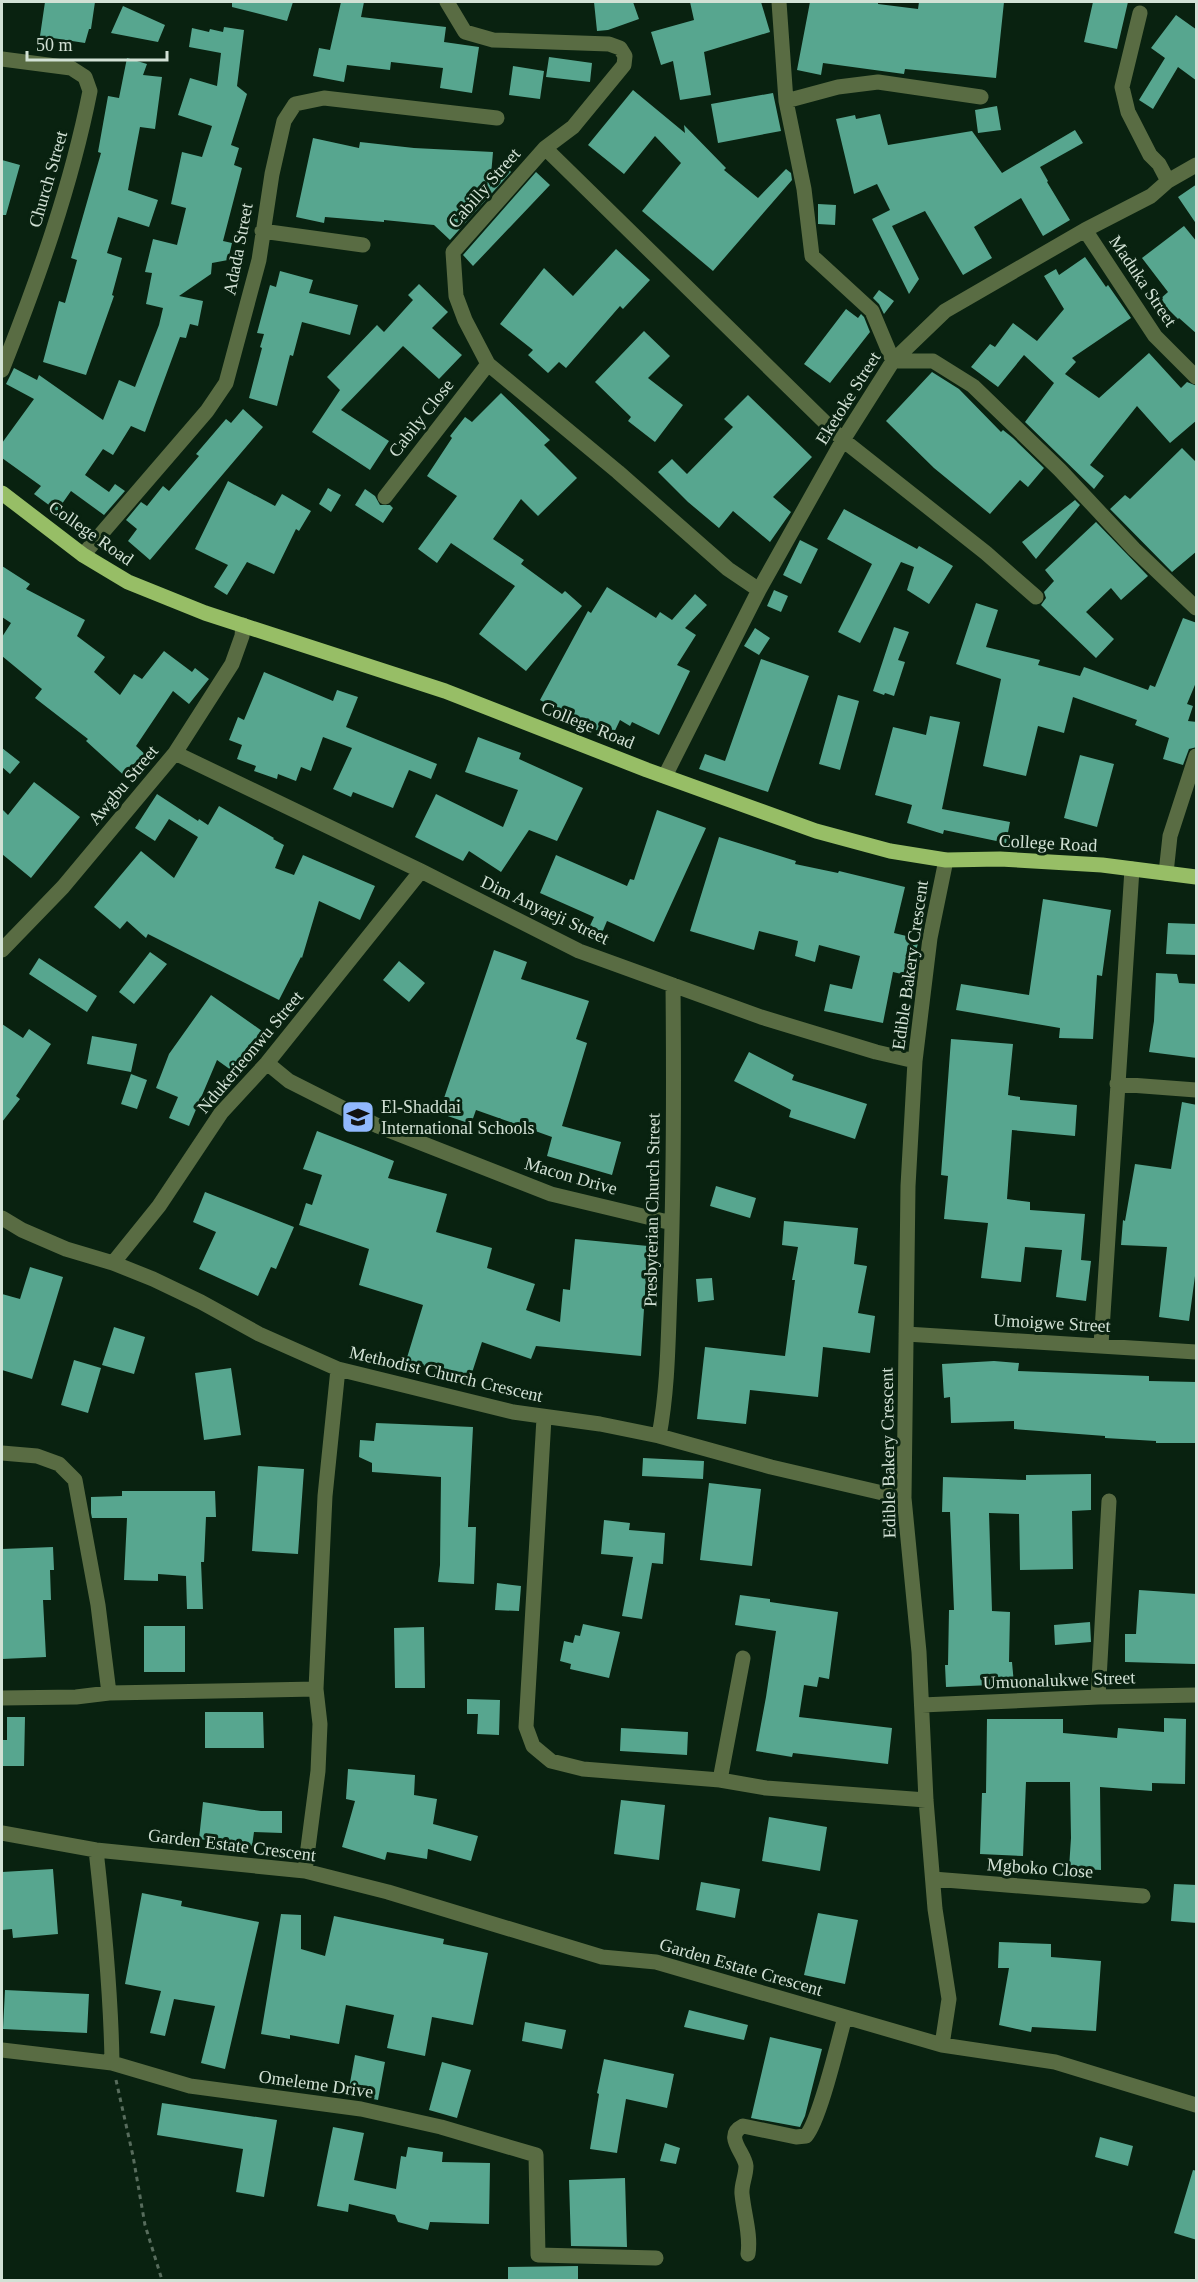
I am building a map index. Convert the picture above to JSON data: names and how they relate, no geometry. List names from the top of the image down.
{
  "streets": {
    "main road": ["College Road"],
    "street": [
      "Church Street",
      "Cabilly Street",
      "Adada Street",
      "Maduka Street",
      "Eketoke Street",
      "Cabily Close",
      "Awgbu Street",
      "Dim Anyaeji Street",
      "Edible Bakery Crescent",
      "Ndukerieonwu Street",
      "Macon Drive",
      "Presbyterian Church Street",
      "Umoigwe Street",
      "Methodist Church Crescent",
      "Umuonalukwe Street",
      "Garden Estate Crescent",
      "Mgboko Close",
      "Omeleme Drive"
    ]
  },
  "crossings": [
    ["Cabilly Street", "Eketoke Street"],
    ["Cabilly Street", "Cabily Close"],
    ["Adada Street", "College Road"],
    ["Maduka Street", "Eketoke Street"],
    ["Eketoke Street", "College Road"],
    ["College Road", "Awgbu Street"],
    ["College Road", "Edible Bakery Crescent"],
    ["Awgbu Street", "Dim Anyaeji Street"],
    ["Dim Anyaeji Street", "Edible Bakery Crescent"],
    ["Dim Anyaeji Street", "Ndukerieonwu Street"],
    ["Dim Anyaeji Street", "Presbyterian Church Street"],
    ["Edible Bakery Crescent", "Umoigwe Street"],
    ["Edible Bakery Crescent", "Methodist Church Crescent"],
    ["Edible Bakery Crescent", "Umuonalukwe Street"],
    ["Edible Bakery Crescent", "Garden Estate Crescent"],
    ["Edible Bakery Crescent", "Mgboko Close"],
    ["Ndukerieonwu Street", "Macon Drive"],
    ["Ndukerieonwu Street", "Methodist Church Crescent"],
    ["Macon Drive", "Presbyterian Church Street"],
    ["Presbyterian Church Street", "Methodist Church Crescent"]
  ],
  "places": {
    "school or university": ["El-Shaddai International Schools"]
  },
  "scale_bar": "50 m"
}
